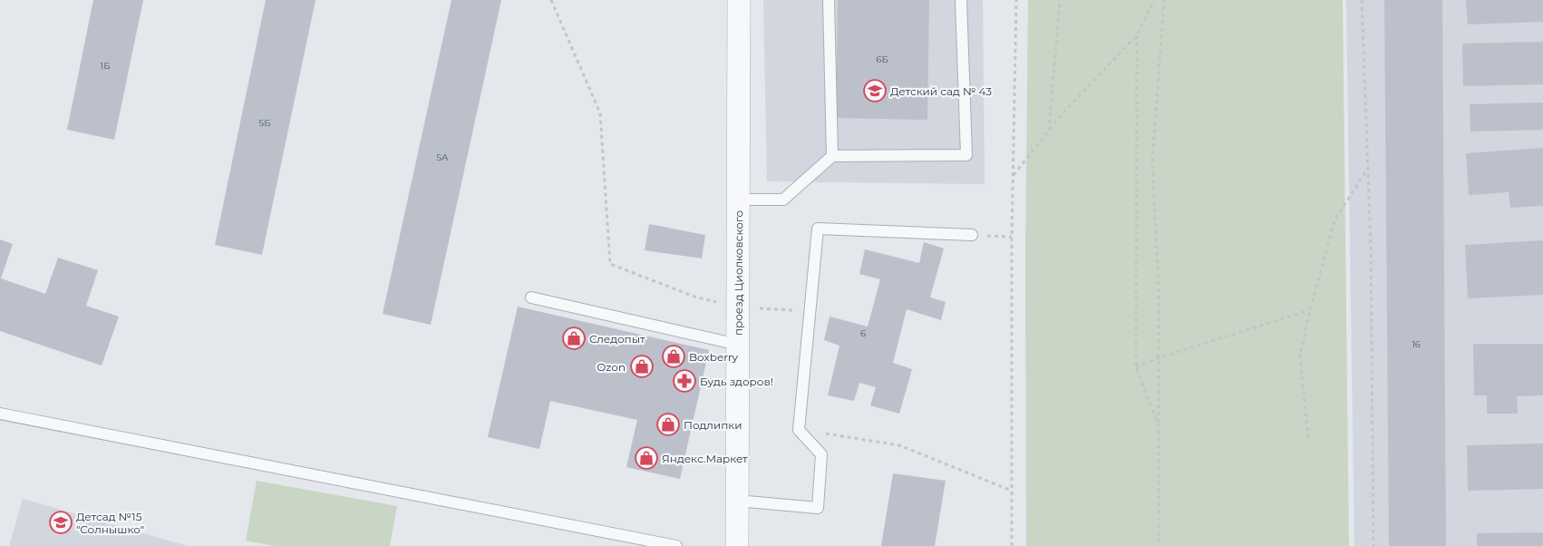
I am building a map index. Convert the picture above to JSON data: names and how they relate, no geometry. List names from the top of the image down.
{
  "streets": {
    "street": ["проезд Циолковского"]
  },
  "places": {
    "school or university": ["Детский сад № 43", "Детсад №15 \"Солнышко\""],
    "shop": [
      "Следопыт",
      "Boxberry",
      "Ozon",
      "Подлипки",
      "Яндекс.Маркет"
    ],
    "pharmacy": ["Будь здоров!"]
  },
  "house_numbers": [
    "6Б",
    "1Б",
    "5Б",
    "5А",
    "6",
    "16"
  ]
}
